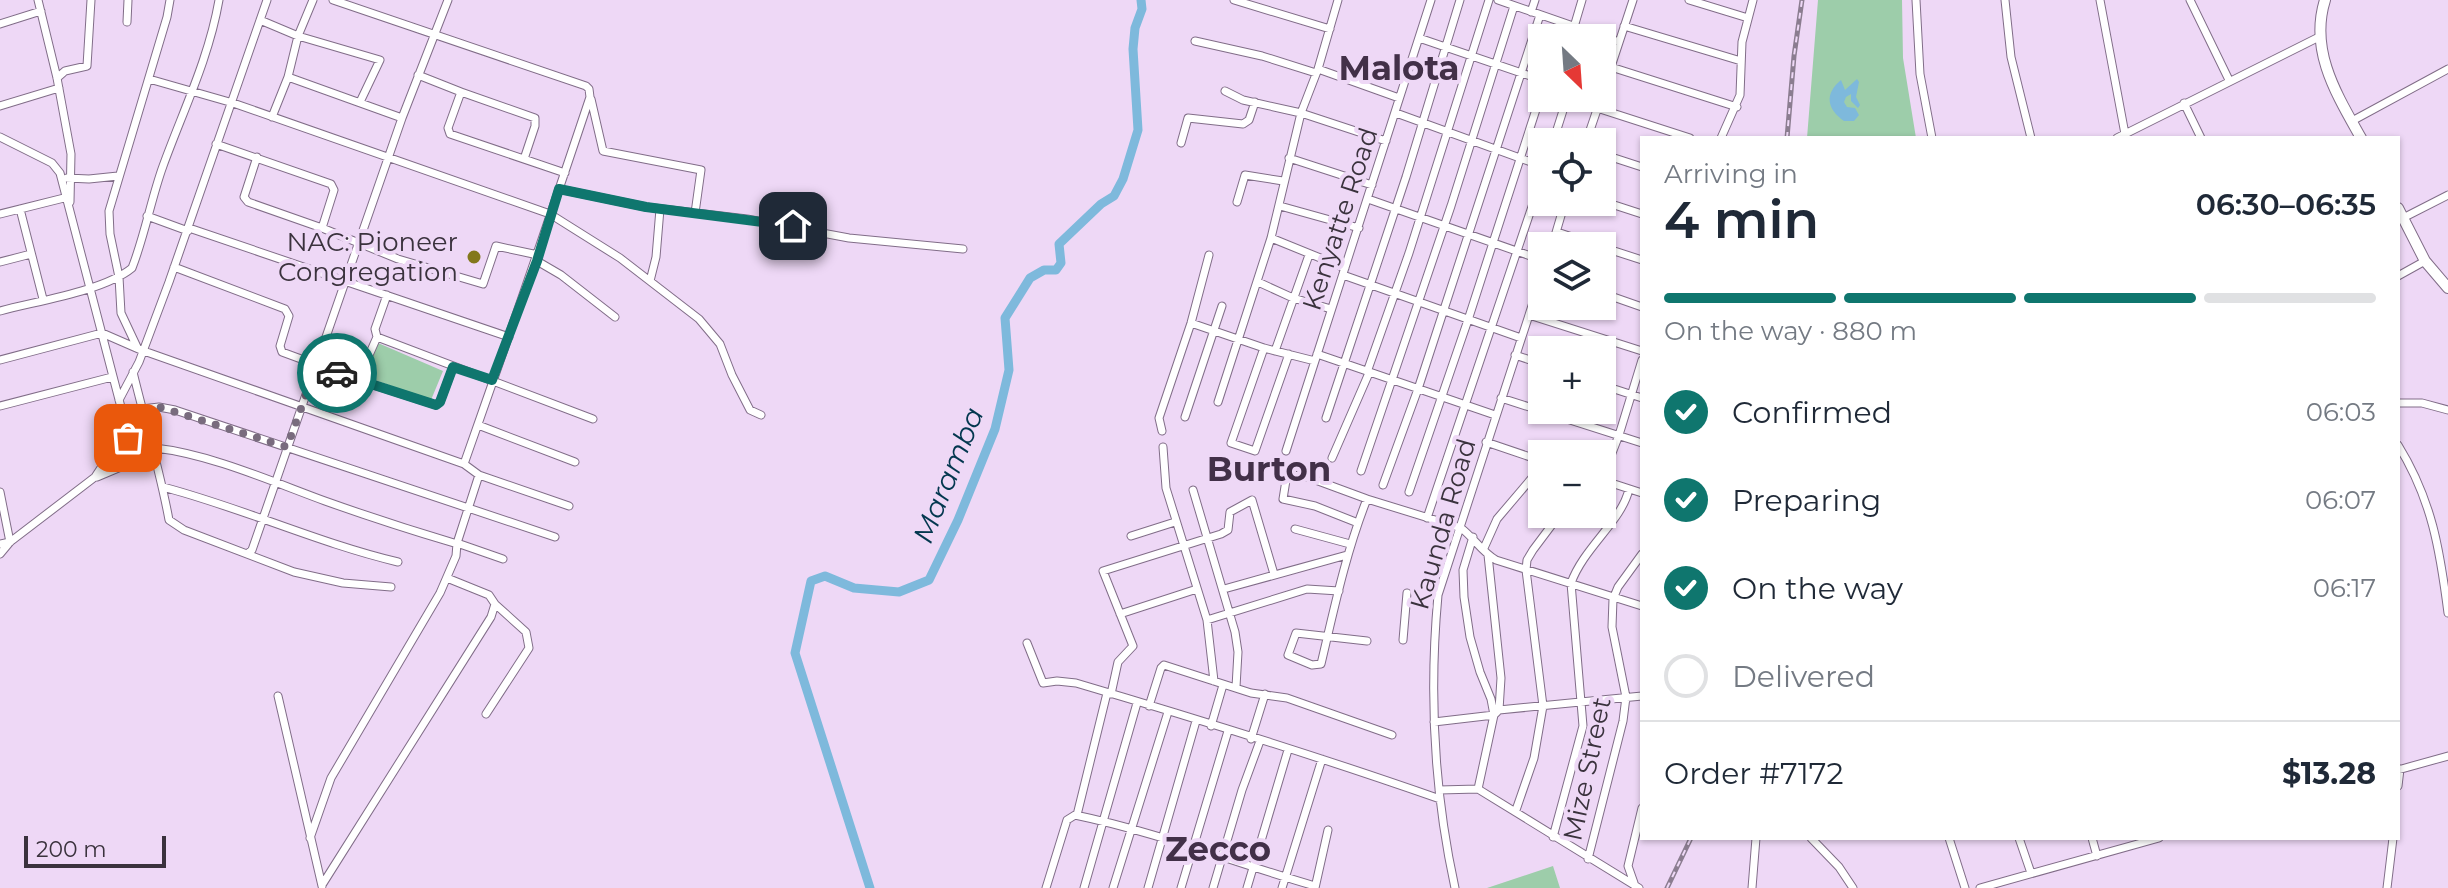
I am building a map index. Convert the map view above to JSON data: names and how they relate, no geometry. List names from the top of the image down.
{
  "streets": {
    "street": ["Kenyatte Road", "Kaunda Road", "Mize Street"]
  },
  "districts": ["Malota", "Burton", "Zecco"],
  "water": ["Maramba"],
  "places": ["NAC: Pioneer Congregation"],
  "scale_bar": "200 m",
  "north": "bottom right",
  "page": {
    "map_buttons": ["+", "−"],
    "heading": ["4 min", "Arriving in", "06:30–06:35"],
    "panel": ["Order #7172", "$13.28"],
    "bar": "On the way · 880 m",
    "list": [
      ["Confirmed", "06:03"],
      ["Preparing", "06:07"],
      ["On the way", "06:17"],
      "Delivered"
    ],
    "scale": "200 m"
  }
}
